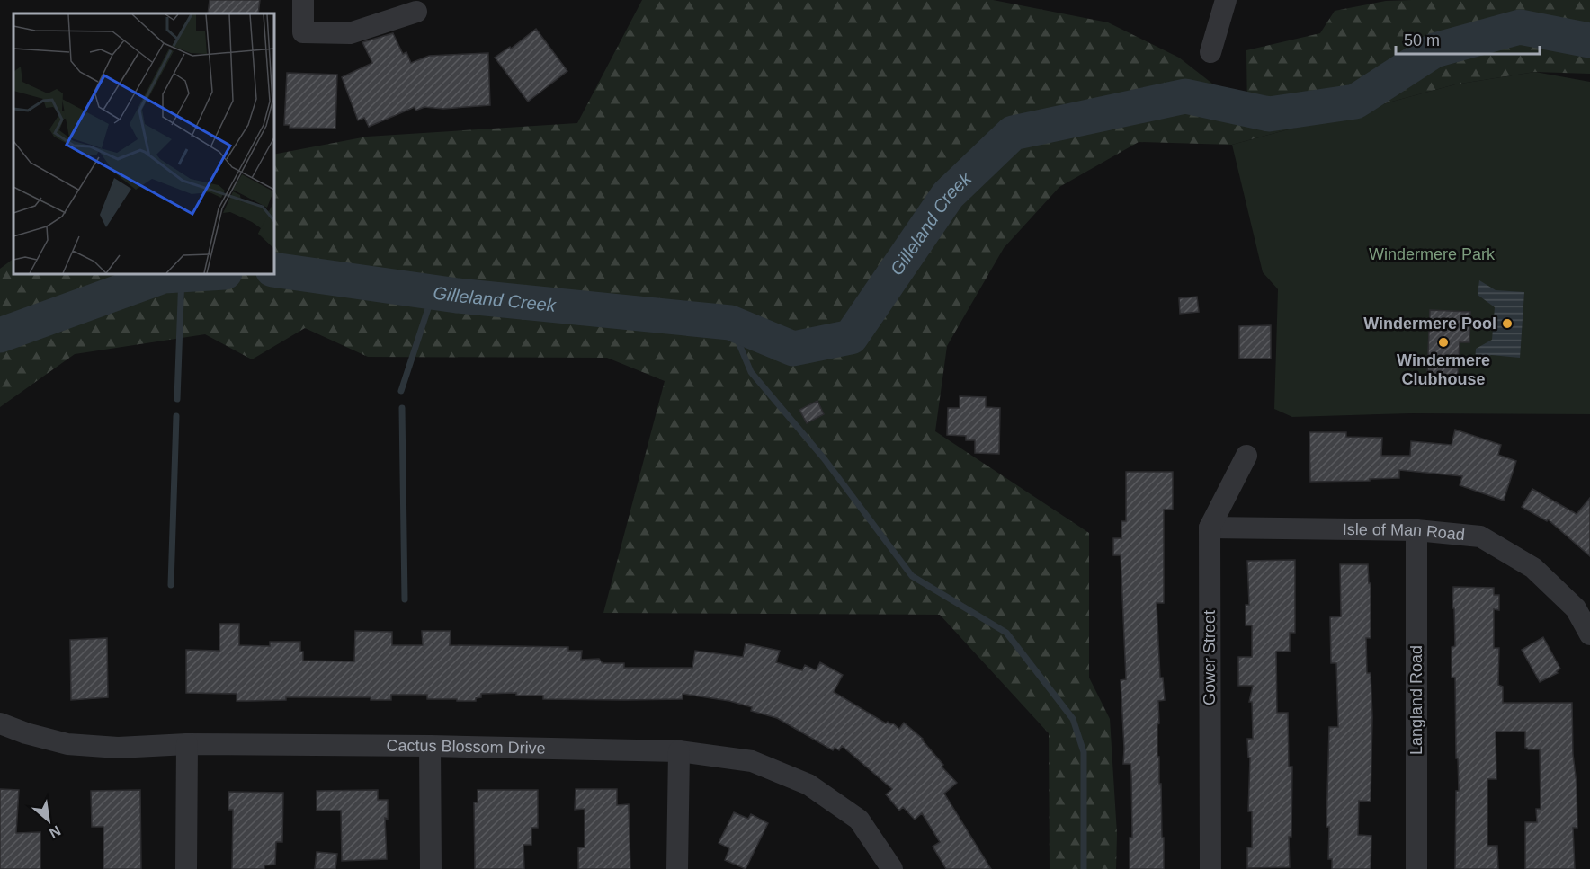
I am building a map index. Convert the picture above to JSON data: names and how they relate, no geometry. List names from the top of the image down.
{
  "streets": {
    "street": [
      "Isle of Man Road",
      "Gower Street",
      "Langland Road",
      "Cactus Blossom Drive"
    ]
  },
  "crossings": [
    ["Isle of Man Road", "Gower Street"],
    ["Isle of Man Road", "Langland Road"]
  ],
  "water": ["Gilleland Creek"],
  "parks": ["Windermere Park"],
  "places": ["Windermere Pool", "Windermere Clubhouse"],
  "scale_bar": "50 m",
  "north": "bottom right"
}
